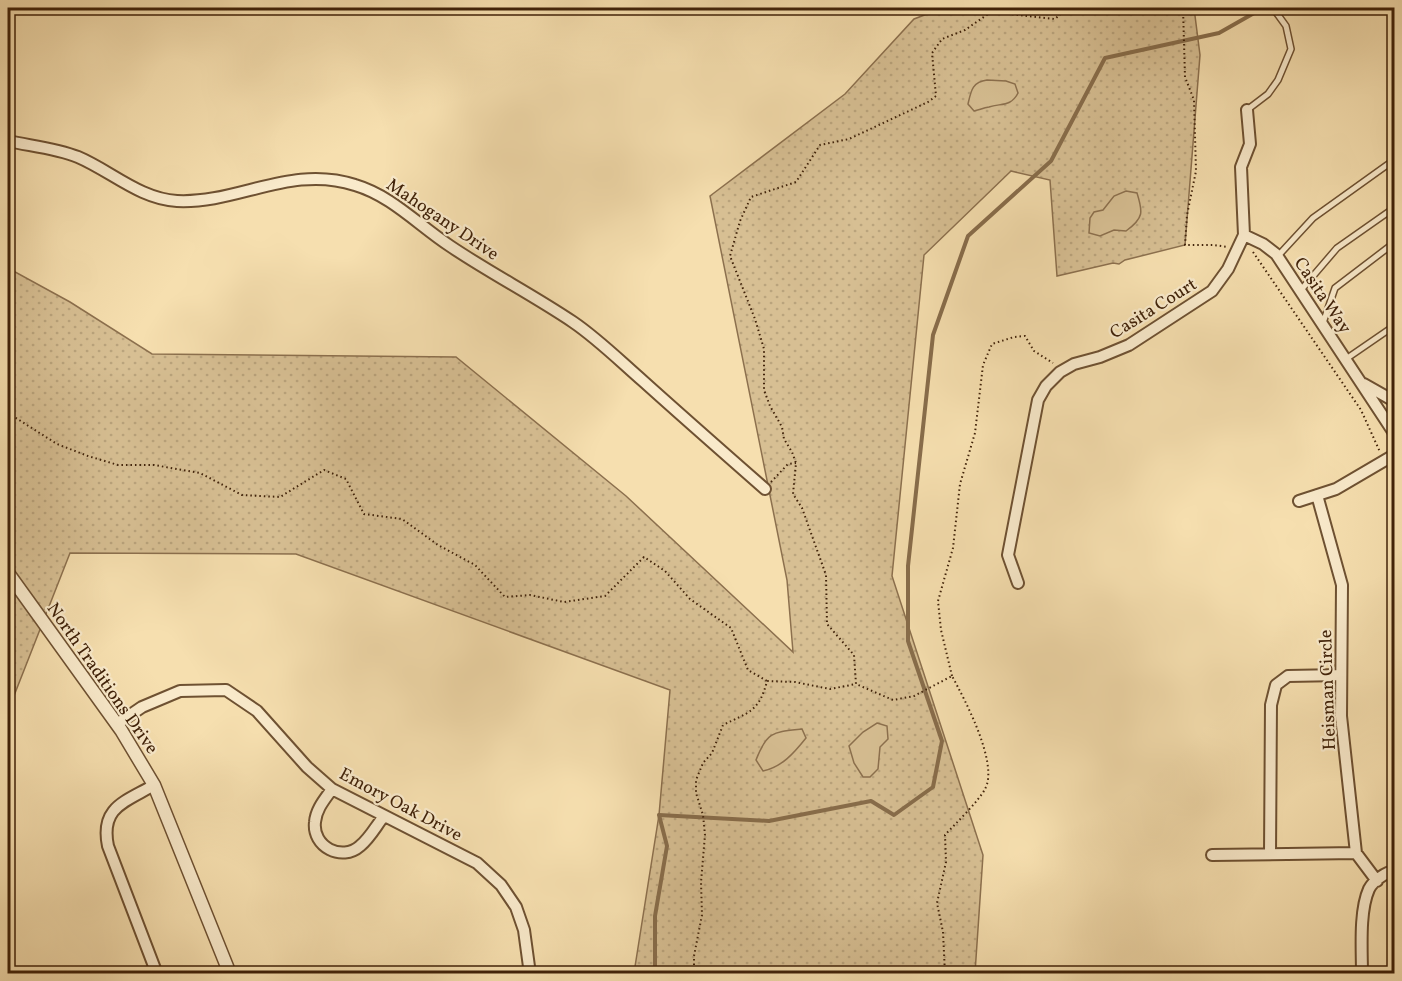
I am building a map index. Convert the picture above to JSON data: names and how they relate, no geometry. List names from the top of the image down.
{
  "streets": {
    "street": [
      "Mahogany Drive",
      "Casita Way",
      "Casita Court",
      "North Traditions Drive",
      "Heisman Circle",
      "Emory Oak Drive"
    ]
  },
  "crossings": [
    ["Casita Way", "Casita Court"],
    ["North Traditions Drive", "Emory Oak Drive"]
  ]
}
